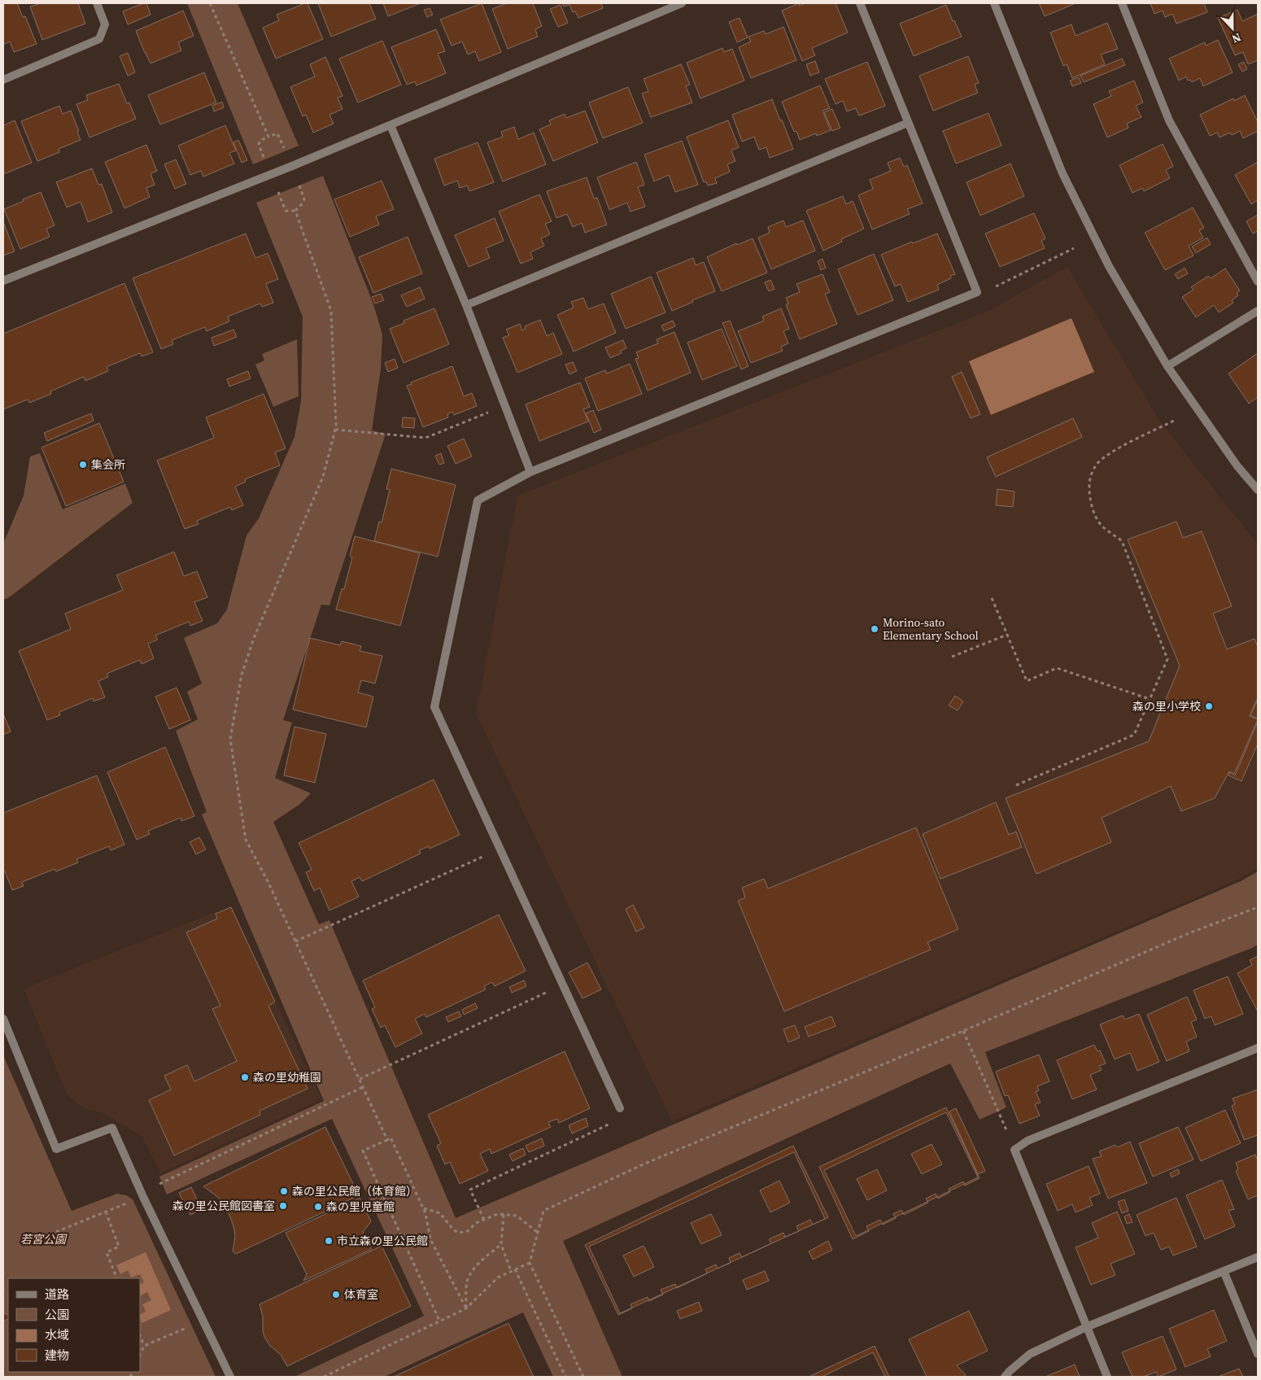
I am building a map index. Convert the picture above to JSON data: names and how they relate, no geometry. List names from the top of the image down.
{
  "parks": ["若宮公園"],
  "places": [
    "集会所",
    "Morino-sato Elementary School",
    "森の里小学校",
    "森の里幼稚園",
    "森の里公民館（体育館）",
    "森の里公民館図書室",
    "森の里児童館",
    "市立森の里公民館",
    "体育室"
  ],
  "legend": [
    "道路",
    "公園",
    "水域",
    "建物"
  ],
  "north": "bottom"
}
